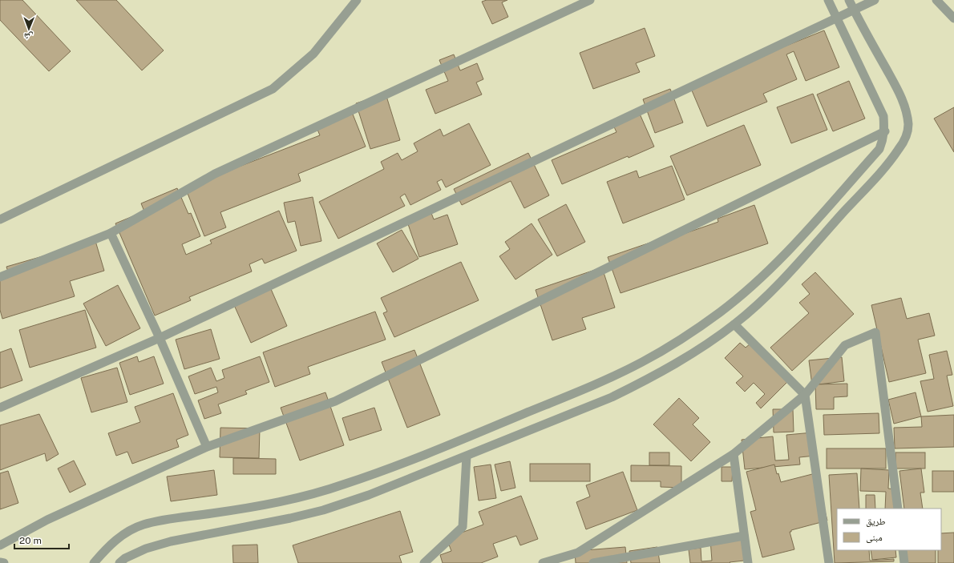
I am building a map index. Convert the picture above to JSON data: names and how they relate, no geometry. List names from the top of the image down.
{
  "legend": ["طريق", "مبنى"],
  "scale_bar": "20 m",
  "north": "bottom"
}
